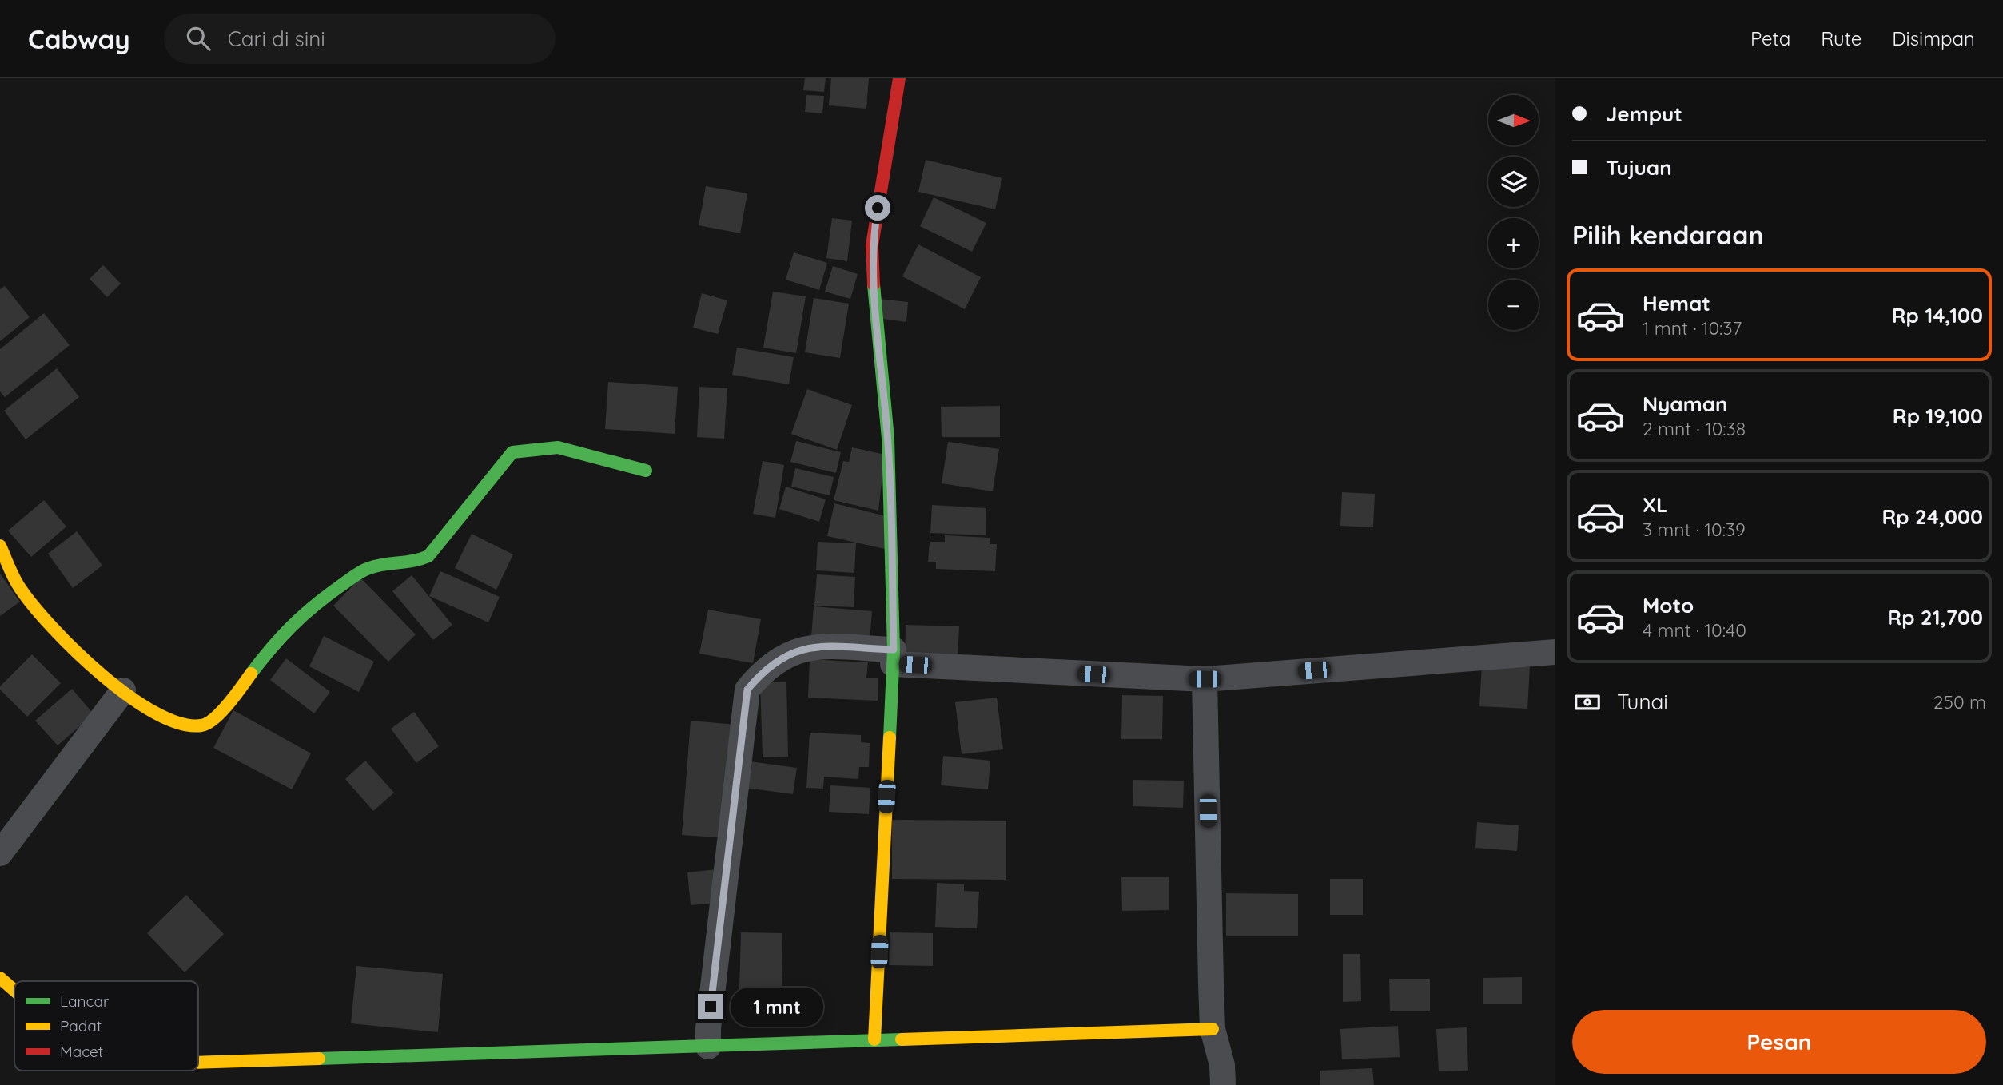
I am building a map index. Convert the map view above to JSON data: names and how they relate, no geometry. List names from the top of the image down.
{
  "legend": ["Lancar", "Padat", "Macet"],
  "north": "right",
  "page": {
    "header": "Cabway",
    "search": "Cari di sini",
    "nav": ["Peta", "Rute", "Disimpan"],
    "banner": ["Jemput", "Tujuan"],
    "map_buttons": ["+", "−"],
    "heading": "Pilih kendaraan",
    "list": [
      {
        "name": "Hemat",
        "note": "1 mnt · 10:37",
        "value": "Rp 14,100"
      },
      {
        "name": "Nyaman",
        "note": "2 mnt · 10:38",
        "value": "Rp 19,100"
      },
      {
        "name": "XL",
        "note": "3 mnt · 10:39",
        "value": "Rp 24,000"
      },
      {
        "name": "Moto",
        "note": "4 mnt · 10:40",
        "value": "Rp 21,700"
      }
    ],
    "pay": ["Tunai", "250 m"],
    "bubble": "1 mnt",
    "buttons": "Pesan"
  }
}
